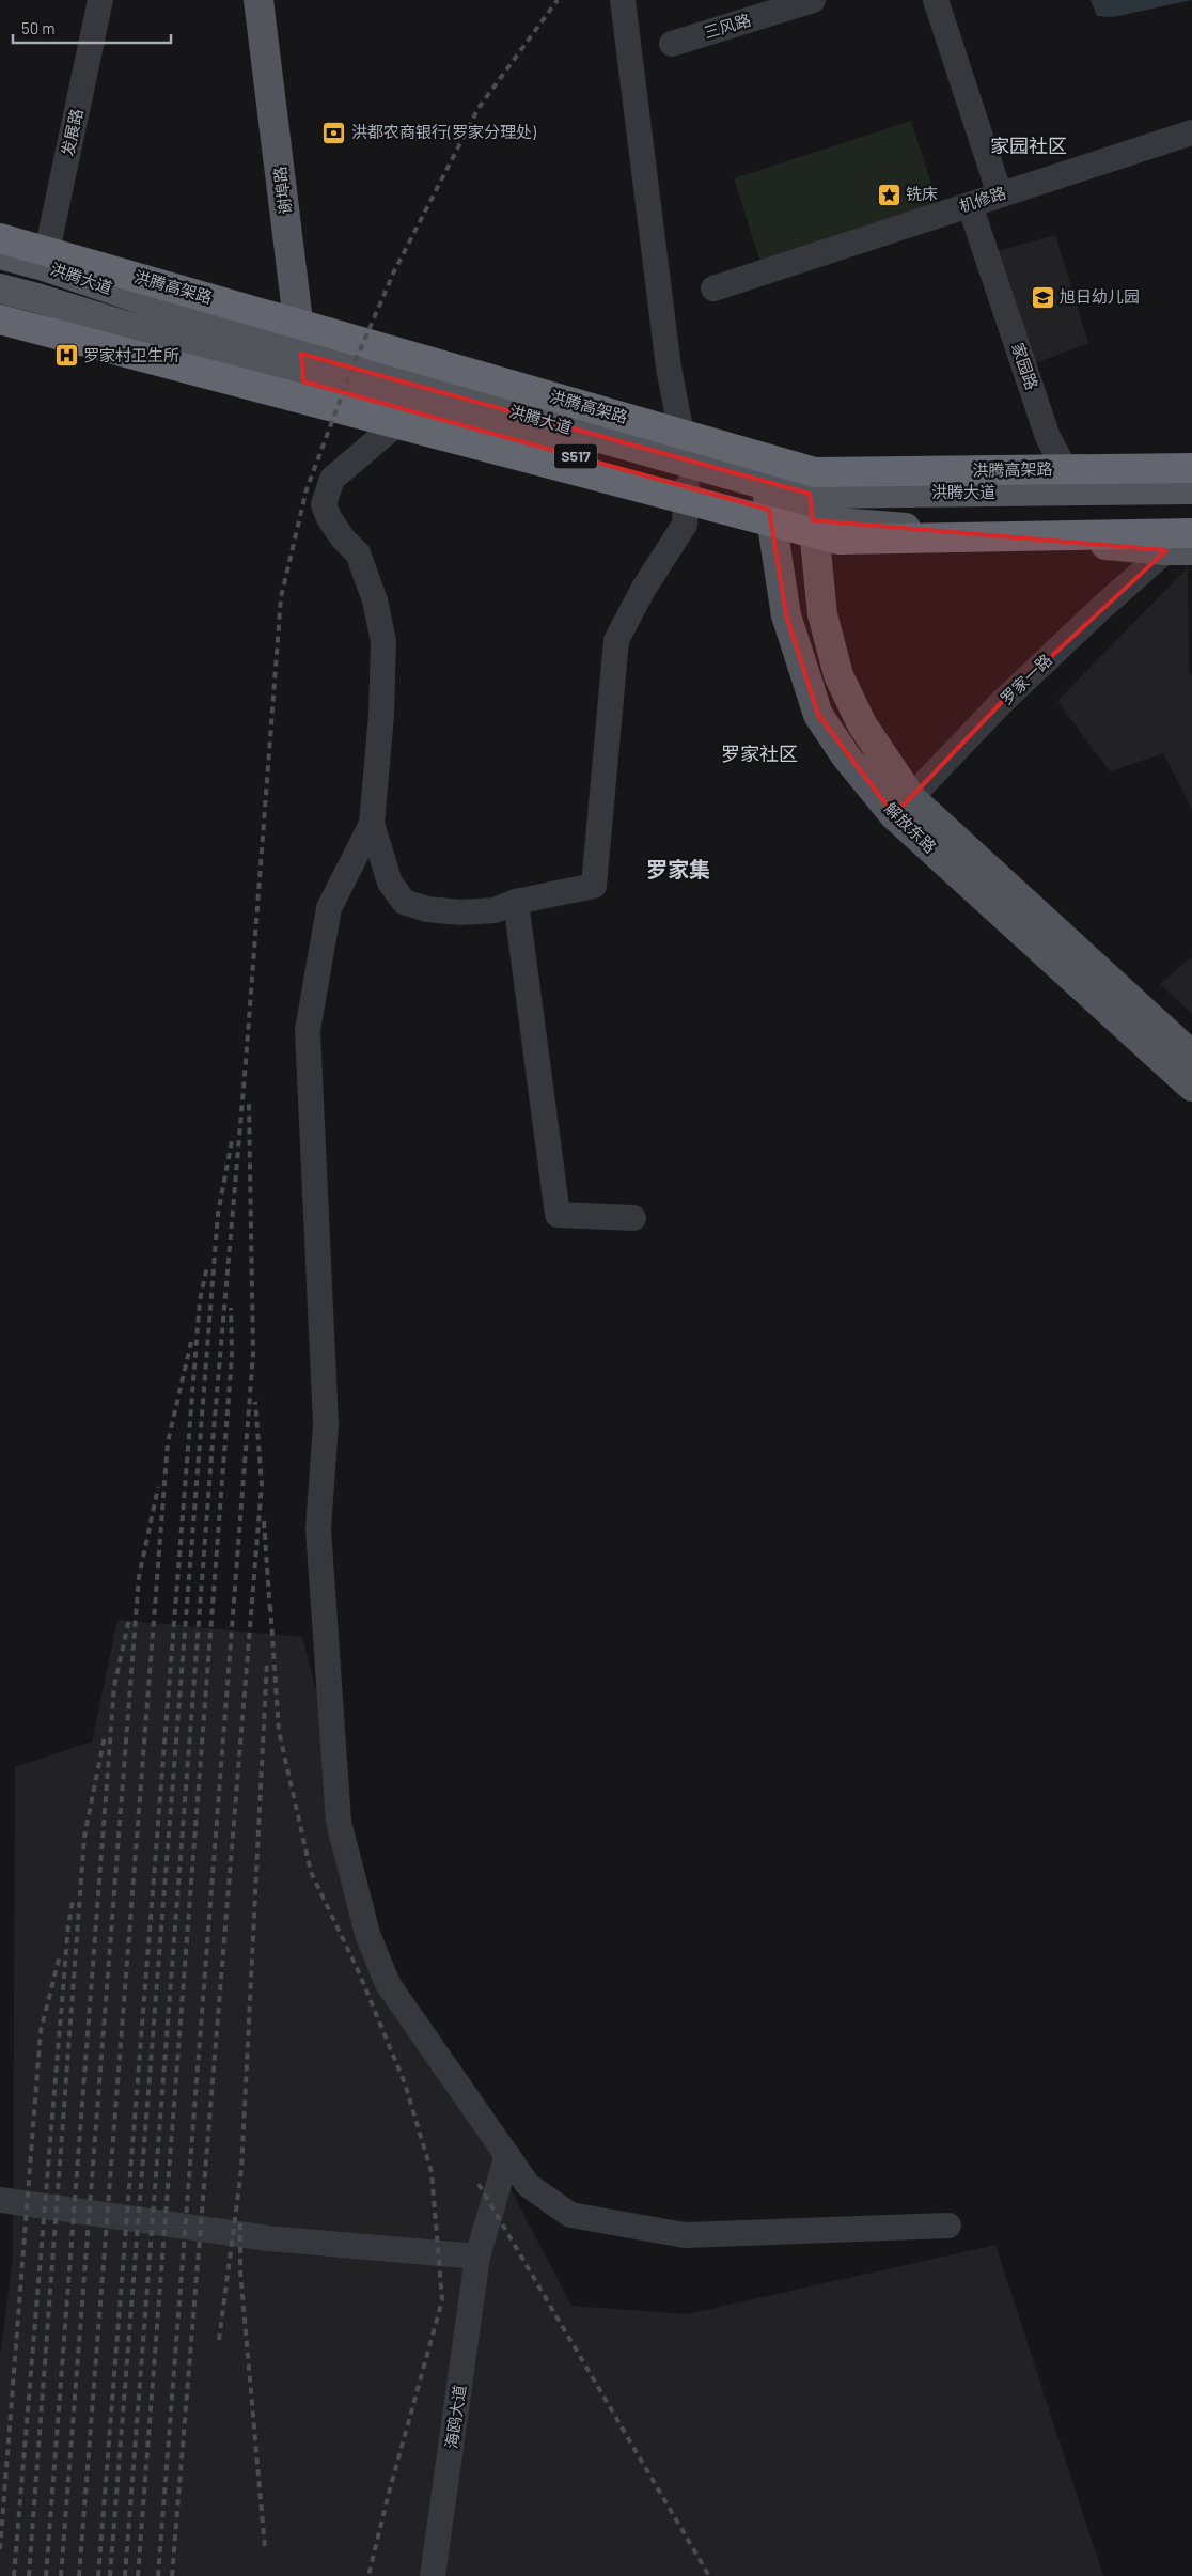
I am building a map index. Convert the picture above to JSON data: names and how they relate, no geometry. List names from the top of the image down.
{
  "streets": {
    "highway": ["洪腾高架路"],
    "main road": [
      "谢埠路",
      "洪腾大道",
      "S517",
      "解放东路"
    ],
    "street": [
      "三风路",
      "发展路",
      "机修路",
      "家园路",
      "罗家一路",
      "海鸥大道"
    ]
  },
  "crossings": [
    ["发展路", "洪腾大道"],
    ["谢埠路", "洪腾大道"],
    ["机修路", "家园路"],
    ["洪腾大道", "家园路"],
    ["洪腾大道", "罗家一路"],
    ["洪腾大道", "解放东路"],
    ["罗家一路", "解放东路"]
  ],
  "districts": ["家园社区", "罗家社区", "罗家集"],
  "places": {
    "bank": ["洪都农商银行(罗家分理处)"],
    "place": ["铣床"],
    "school or university": ["旭日幼儿园"],
    "hospital": ["罗家村卫生所"]
  },
  "scale_bar": "50 m"
}
